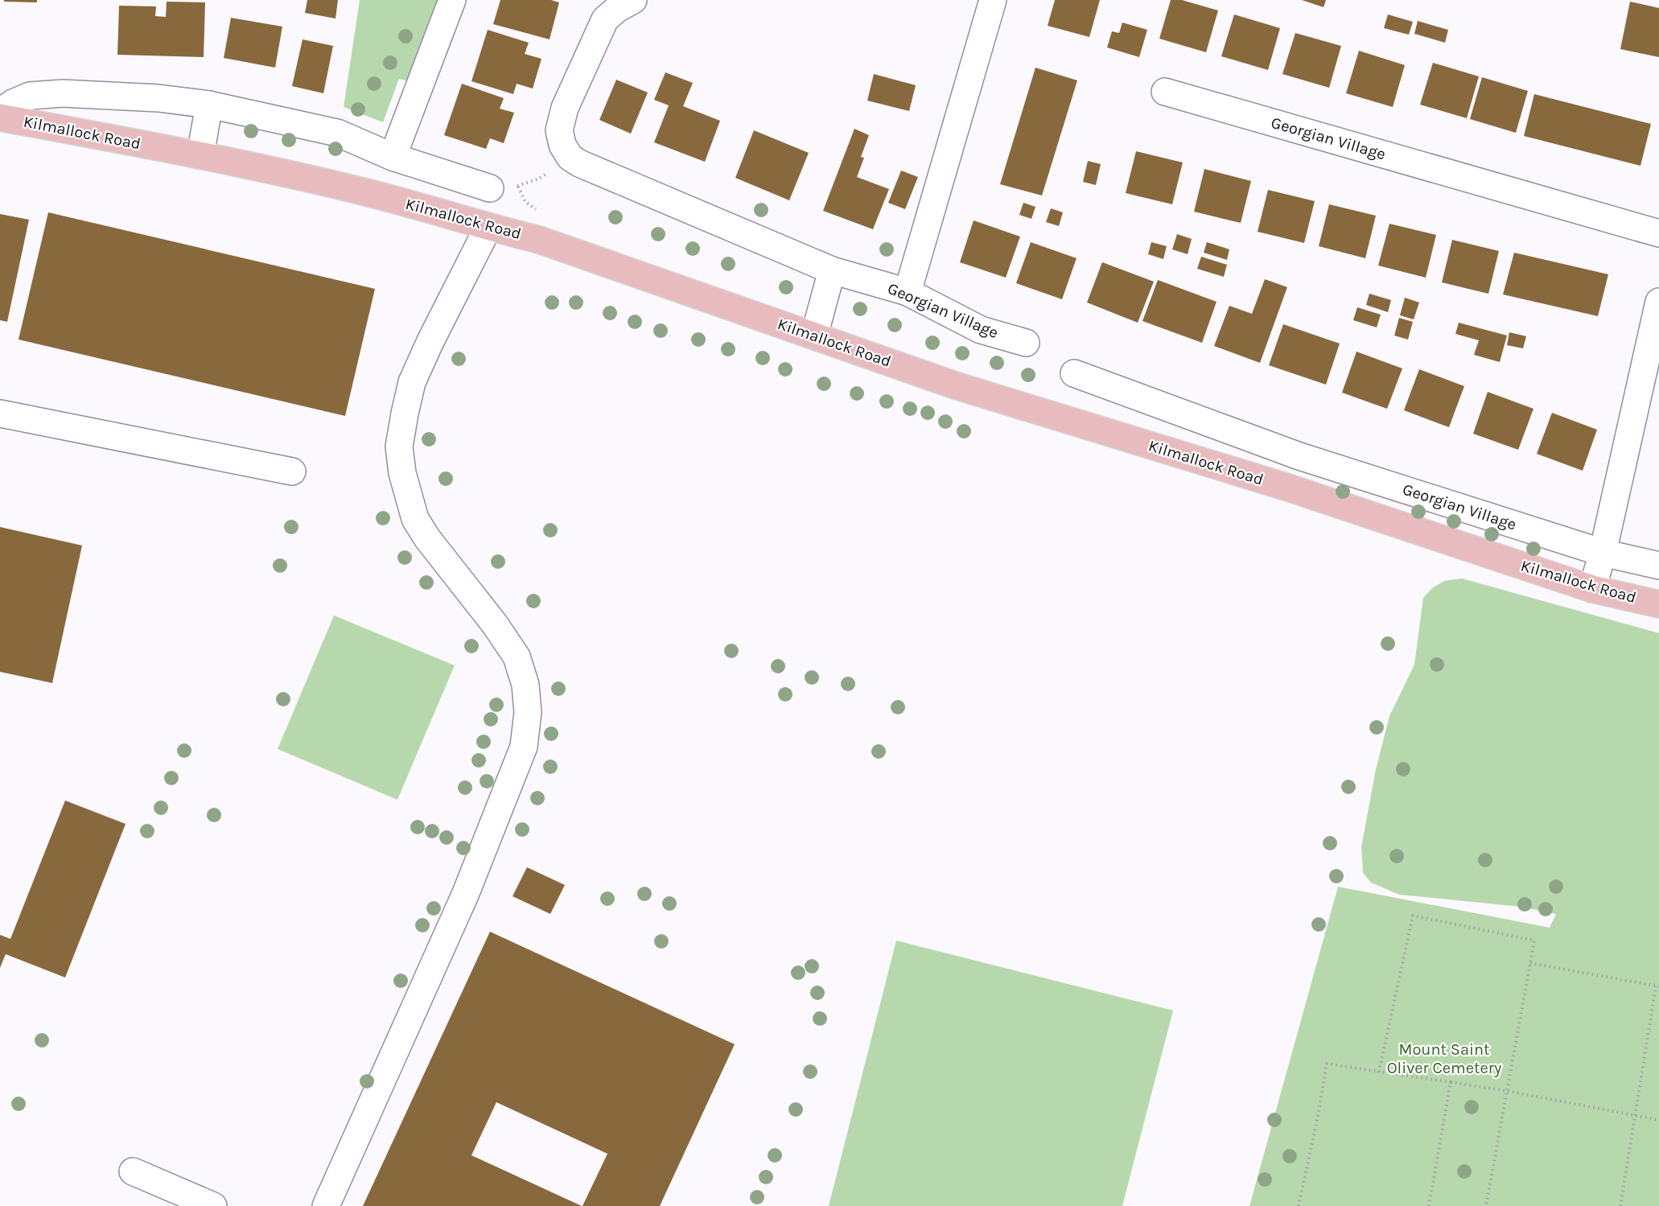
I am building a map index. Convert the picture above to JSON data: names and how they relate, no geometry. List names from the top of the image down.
{
  "streets": {
    "main road": ["Kilmallock Road"],
    "street": ["Georgian Village"]
  },
  "parks": ["Mount Saint Oliver Cemetery"]
}
